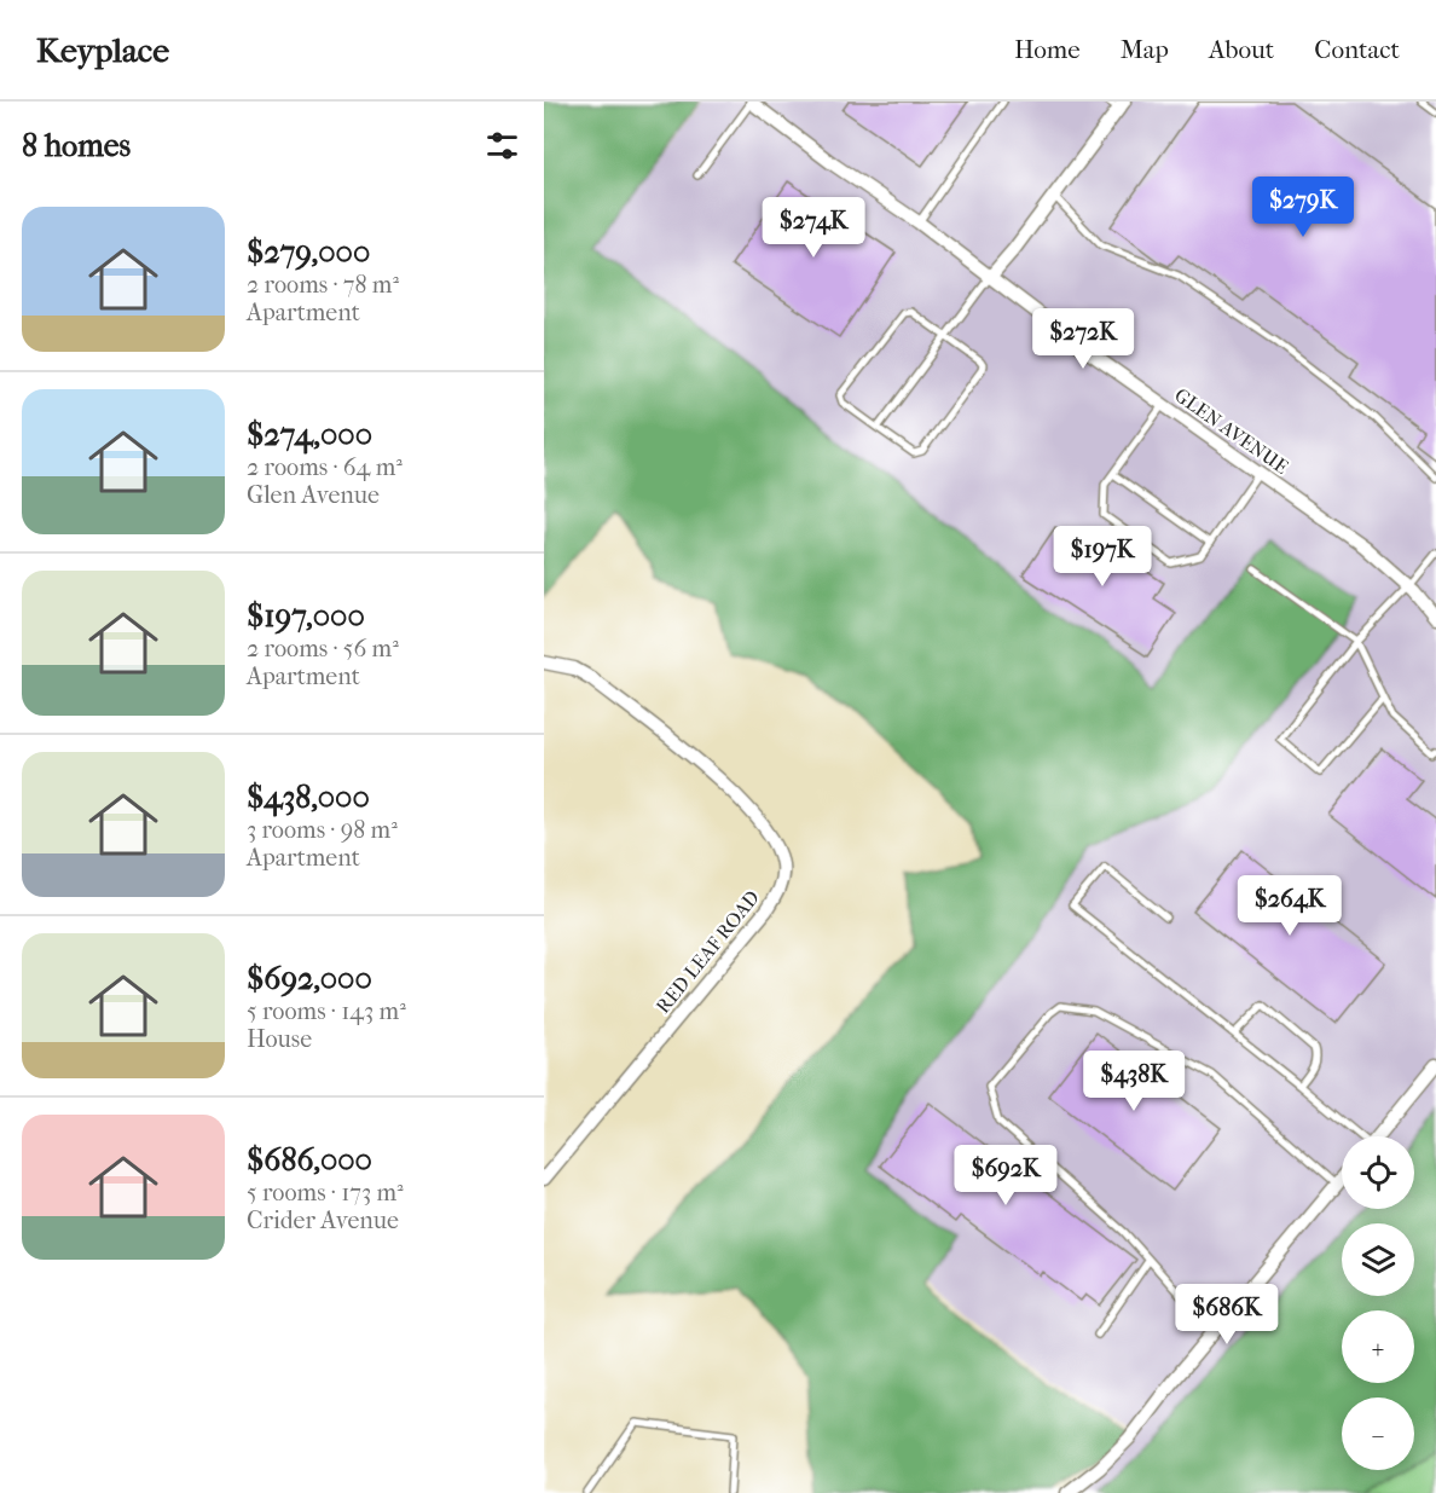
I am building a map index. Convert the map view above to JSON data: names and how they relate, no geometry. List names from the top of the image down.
{
  "streets": {
    "street": ["GLEN AVENUE", "RED LEAF ROAD"]
  },
  "page": {
    "header": "Keyplace",
    "nav": [
      "Home",
      "Map",
      "About",
      "Contact"
    ],
    "heading": "8 homes",
    "price": [
      "$279K",
      "$274K",
      "$272K",
      "$197K",
      "$264K",
      "$438K",
      "$692K",
      "$686K"
    ],
    "list": [
      {
        "name": "$279,000",
        "note": "2 rooms · 78 m² · Apartment"
      },
      {
        "name": "$274,000",
        "note": "2 rooms · 64 m² · Glen Avenue"
      },
      {
        "name": "$197,000",
        "note": "2 rooms · 56 m² · Apartment"
      },
      {
        "name": "$438,000",
        "note": "3 rooms · 98 m² · Apartment"
      },
      {
        "name": "$692,000",
        "note": "5 rooms · 143 m² · House"
      },
      {
        "name": "$686,000",
        "note": "5 rooms · 173 m² · Crider Avenue"
      }
    ],
    "map_buttons": ["+", "−"]
  }
}
